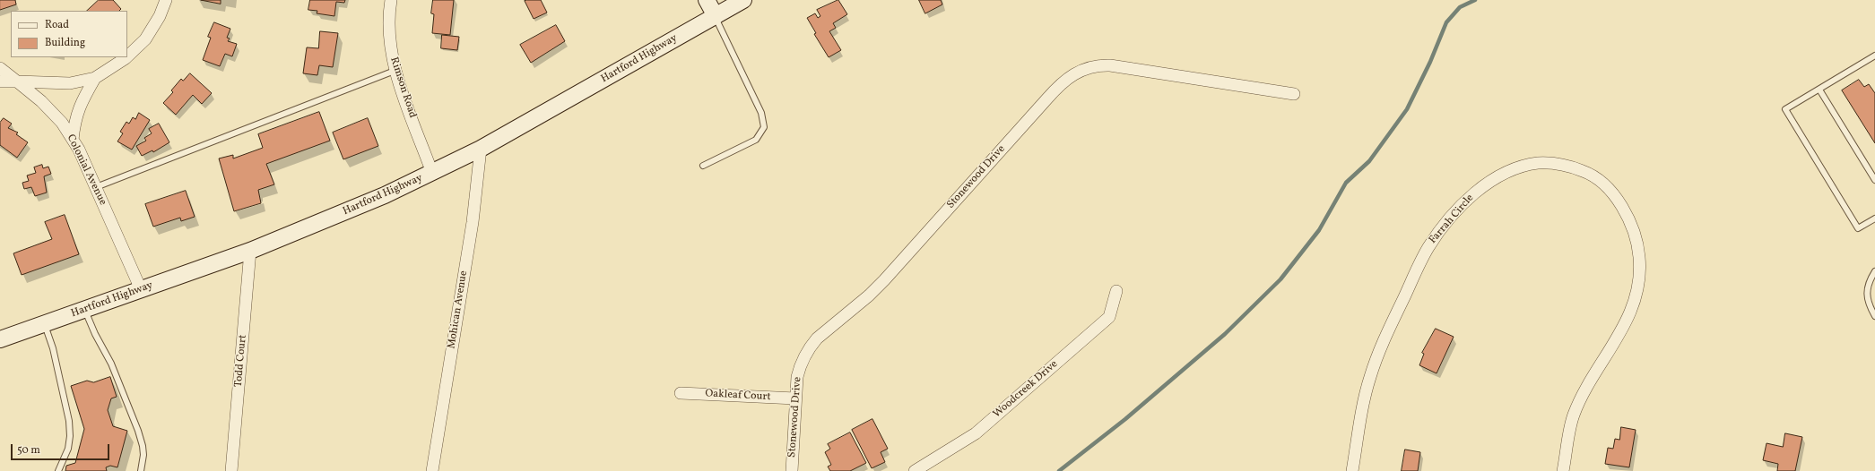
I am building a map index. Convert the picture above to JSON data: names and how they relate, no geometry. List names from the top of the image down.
{
  "streets": {
    "main road": ["Hartford Highway"],
    "street": [
      "Rimson Road",
      "Colonial Avenue",
      "Stonewood Drive",
      "Farrah Circle",
      "Mohican Avenue",
      "Todd Court",
      "Woodcreek Drive",
      "Oakleaf Court"
    ]
  },
  "crossings": [
    ["Hartford Highway", "Rimson Road"],
    ["Hartford Highway", "Colonial Avenue"],
    ["Hartford Highway", "Mohican Avenue"],
    ["Hartford Highway", "Todd Court"],
    ["Stonewood Drive", "Oakleaf Court"]
  ],
  "legend": ["Road", "Building"],
  "scale_bar": "50 m"
}
